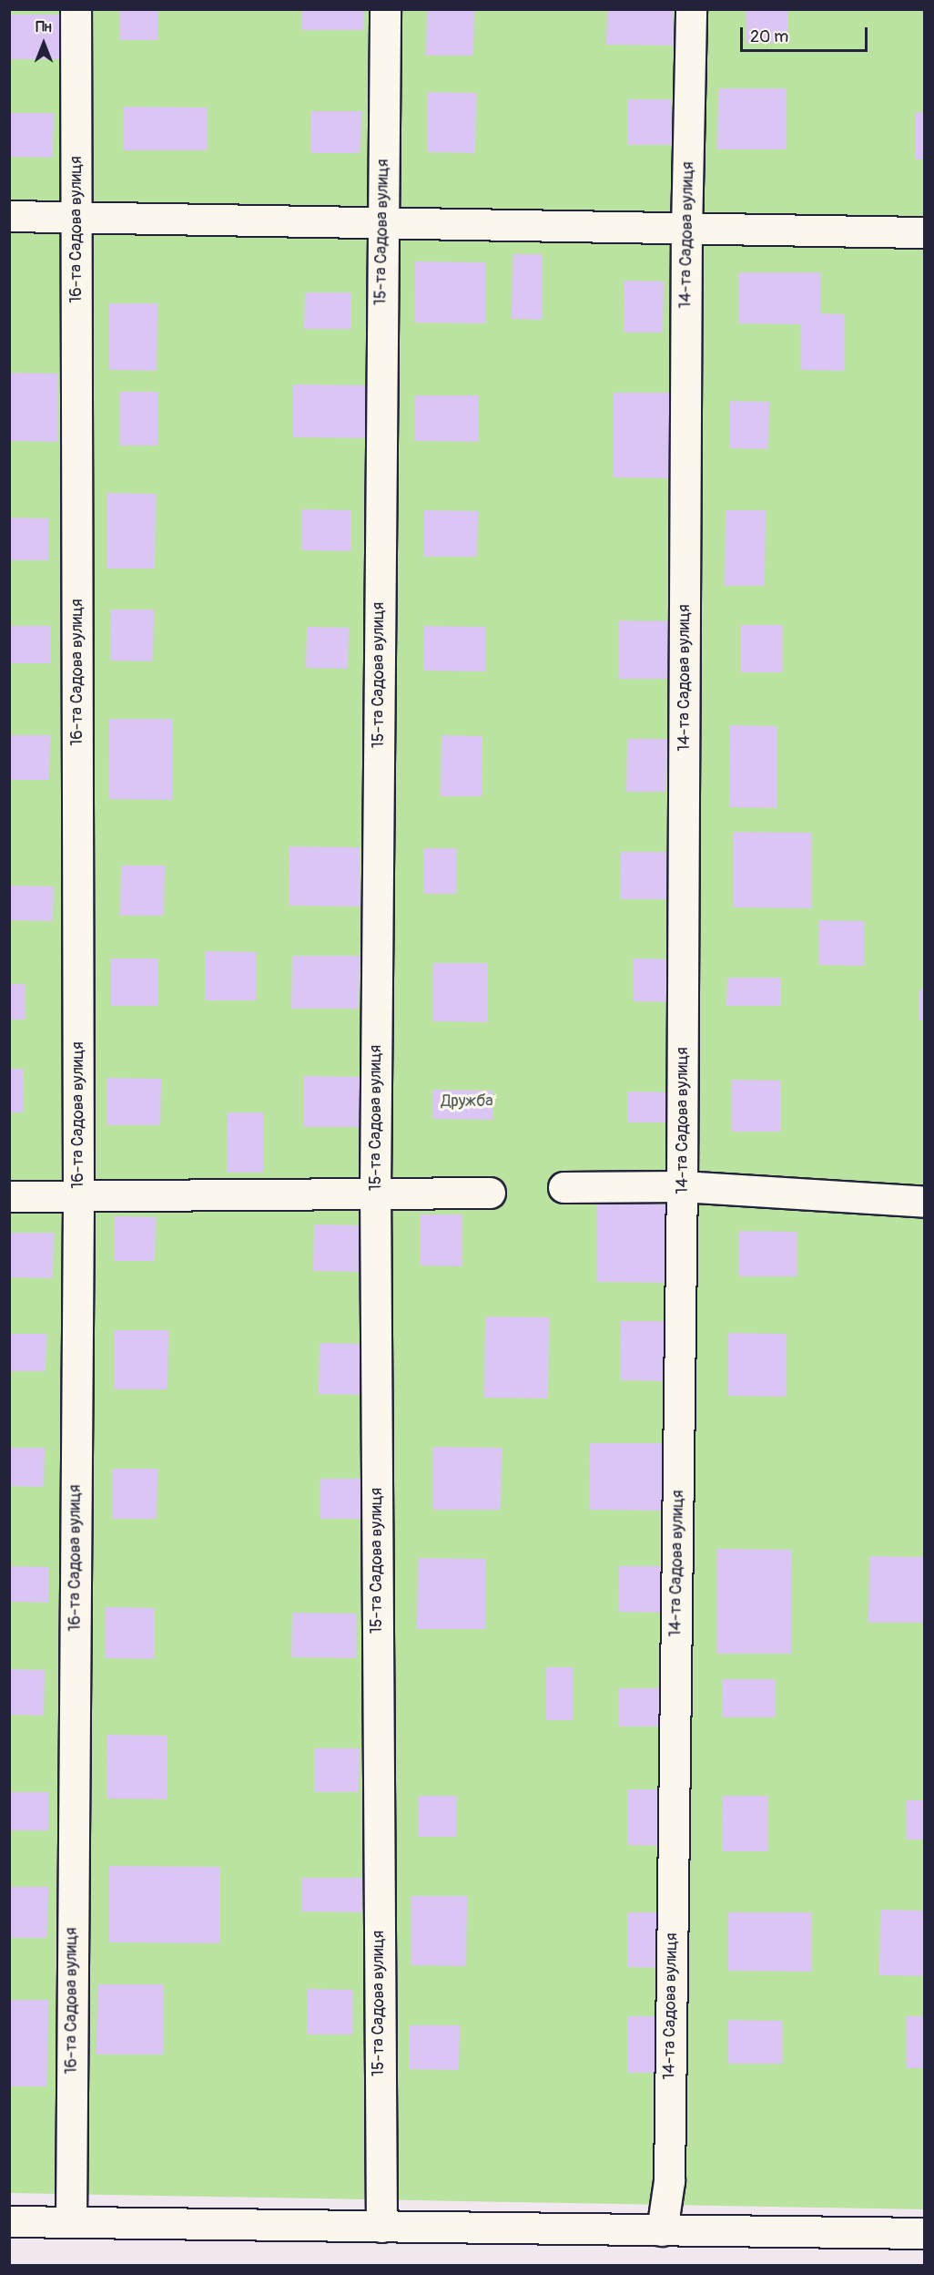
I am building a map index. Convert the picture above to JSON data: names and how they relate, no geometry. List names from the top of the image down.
{
  "streets": {
    "street": ["16-та Садова вулиця", "15-та Садова вулиця", "14-та Садова вулиця"]
  },
  "parks": ["Дружба"],
  "scale_bar": "20 m",
  "north": "top"
}
